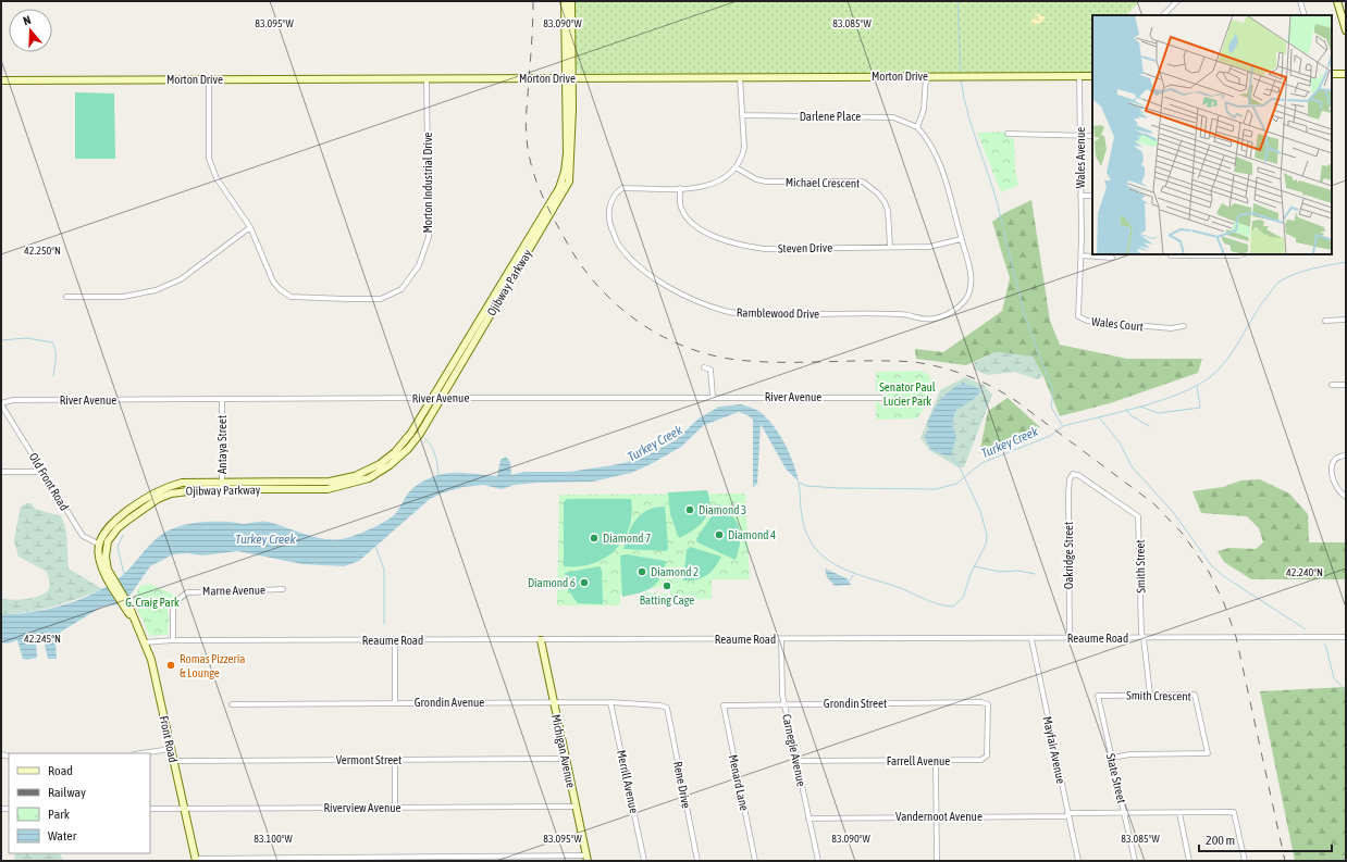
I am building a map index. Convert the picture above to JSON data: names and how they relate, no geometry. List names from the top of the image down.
{
  "streets": {
    "main road": [
      "Morton Drive",
      "Ojibway Parkway",
      "Front Road",
      "Michigan Avenue"
    ],
    "street": [
      "Darlene Place",
      "Wales Avenue",
      "Morton Industrial Drive",
      "Michael Crescent",
      "Steven Drive",
      "Ramblewood Drive",
      "Wales Court",
      "River Avenue",
      "Antaya Street",
      "Old Front Road",
      "Oakridge Street",
      "Smith Street",
      "Marne Avenue",
      "Reaume Road",
      "Smith Crescent",
      "Grondin Avenue",
      "Grondin Street",
      "Carnegie Avenue",
      "Mayfair Avenue",
      "Vermont Street",
      "Farrell Avenue",
      "State Street",
      "Merrill Avenue",
      "Menard Lane",
      "Rene Drive",
      "Riverview Avenue",
      "Vandernoot Avenue"
    ]
  },
  "crossings": [
    ["Morton Drive", "Wales Avenue"],
    ["Morton Drive", "Morton Industrial Drive"],
    ["Morton Drive", "Ojibway Parkway"],
    ["Morton Drive", "Ramblewood Drive"],
    ["Darlene Place", "Ramblewood Drive"],
    ["Wales Avenue", "Wales Court"],
    ["Michael Crescent", "Steven Drive"],
    ["Michael Crescent", "Ramblewood Drive"],
    ["Steven Drive", "Ramblewood Drive"],
    ["Ojibway Parkway", "River Avenue"],
    ["Ojibway Parkway", "Antaya Street"],
    ["Ojibway Parkway", "Old Front Road"],
    ["River Avenue", "Antaya Street"],
    ["River Avenue", "Old Front Road"],
    ["Oakridge Street", "Smith Street"],
    ["Oakridge Street", "Reaume Road"],
    ["Smith Street", "Reaume Road"],
    ["Smith Street", "Smith Crescent"],
    ["Marne Avenue", "Reaume Road"],
    ["Reaume Road", "Front Road"],
    ["Reaume Road", "Carnegie Avenue"],
    ["Reaume Road", "Mayfair Avenue"],
    ["Reaume Road", "Michigan Avenue"],
    ["Smith Crescent", "State Street"],
    ["Grondin Avenue", "Michigan Avenue"],
    ["Grondin Avenue", "Merrill Avenue"],
    ["Grondin Avenue", "Rene Drive"],
    ["Grondin Street", "Carnegie Avenue"],
    ["Grondin Street", "Farrell Avenue"],
    ["Grondin Street", "Menard Lane"],
    ["Front Road", "Vermont Street"],
    ["Front Road", "Riverview Avenue"],
    ["Carnegie Avenue", "Farrell Avenue"],
    ["Carnegie Avenue", "Vandernoot Avenue"],
    ["Mayfair Avenue", "Vandernoot Avenue"],
    ["Michigan Avenue", "Vermont Street"],
    ["Michigan Avenue", "Riverview Avenue"],
    ["State Street", "Vandernoot Avenue"]
  ],
  "water": ["Turkey Creek"],
  "parks": ["Senator Paul Lucier Park", "G. Craig Park"],
  "places": [
    "Diamond 3",
    "Diamond 4",
    "Diamond 7",
    "Diamond 2",
    "Diamond 6",
    "Batting Cage",
    "Romas Pizzeria & Lounge"
  ],
  "legend": [
    "Road",
    "Railway",
    "Park",
    "Water"
  ],
  "scale_bar": "200 m",
  "north": "top",
  "coordinates": [
    "83.095°W",
    "83.090°W",
    "83.085°W",
    "42.250°N",
    "42.240°N",
    "42.245°N",
    "83.100°W"
  ]
}
